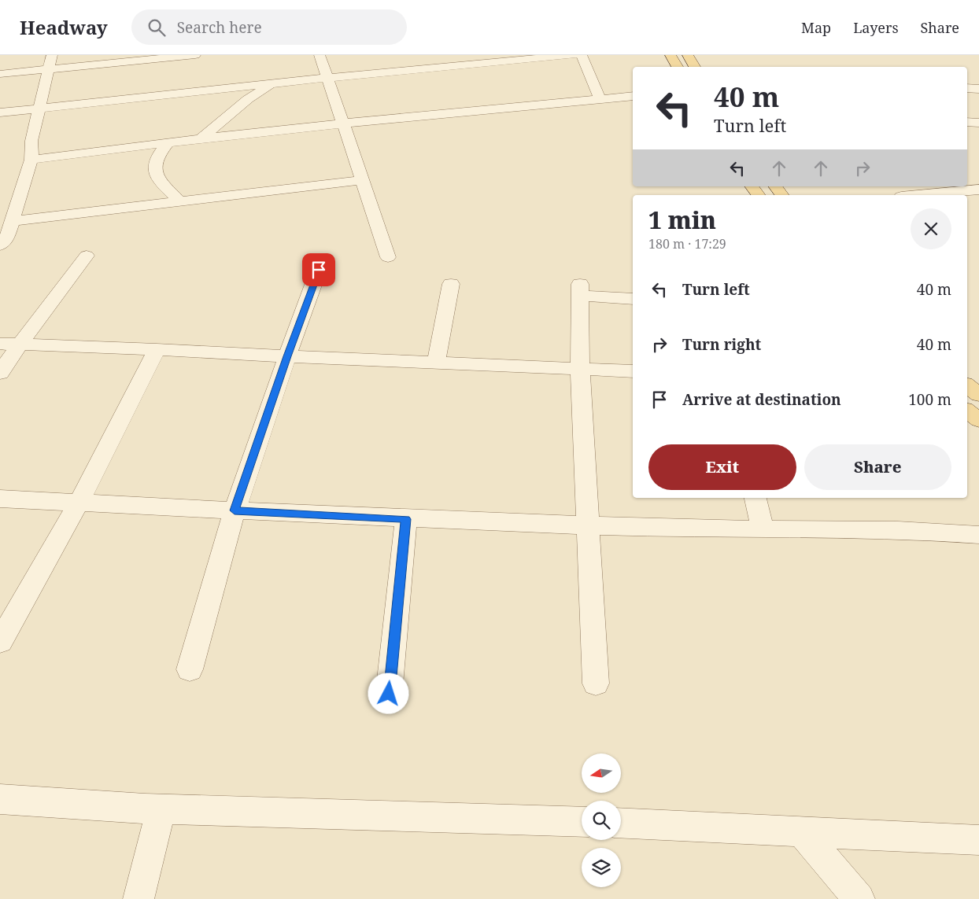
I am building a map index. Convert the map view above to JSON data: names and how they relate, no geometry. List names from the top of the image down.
{
  "north": "left",
  "page": {
    "header": "Headway",
    "search": "Search here",
    "nav": ["Map", "Layers", "Share"],
    "turn": ["40 m", "Turn left"],
    "heading": ["1 min", "180 m · 17:29"],
    "list": [
      {
        "name": "Turn left",
        "value": "40 m"
      },
      {
        "name": "Turn right",
        "value": "40 m"
      },
      {
        "name": "Arrive at destination",
        "value": "100 m"
      }
    ],
    "buttons": ["Exit", "Share"]
  }
}
